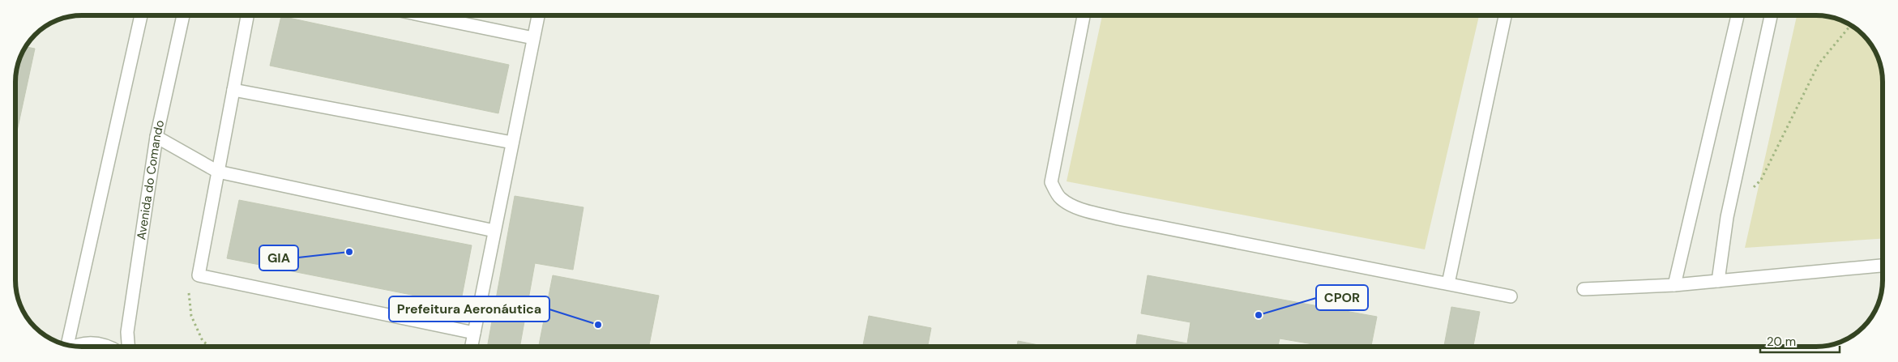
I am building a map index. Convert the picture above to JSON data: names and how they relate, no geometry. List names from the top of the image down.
{
  "streets": {
    "lane": ["Avenida do Comando"]
  },
  "places": ["GIA", "CPOR", "Prefeitura Aeronáutica"],
  "scale_bar": "20 m"
}
